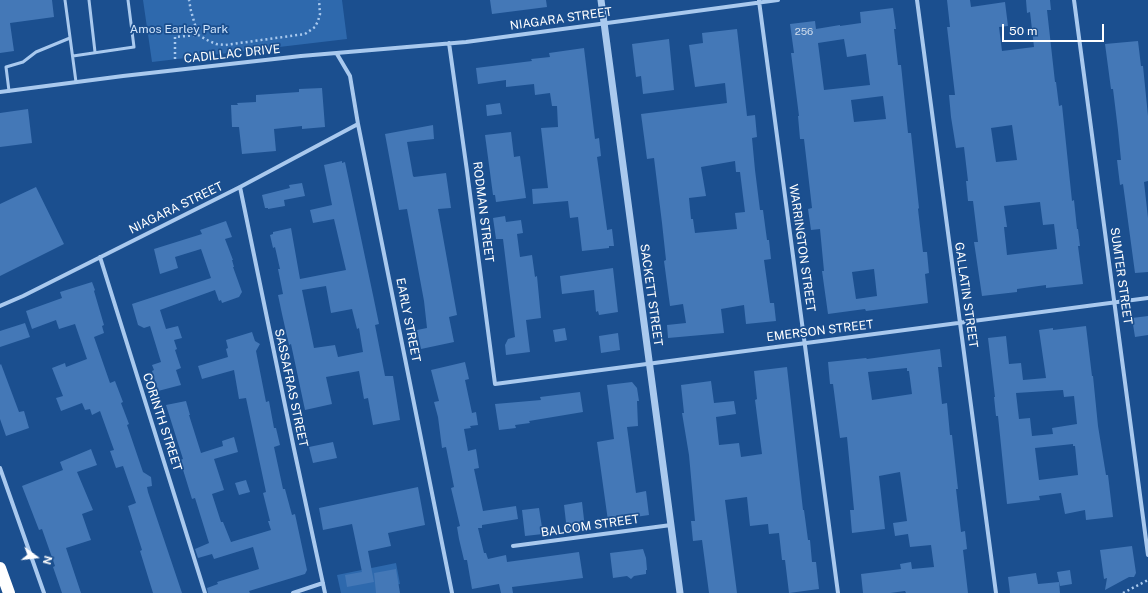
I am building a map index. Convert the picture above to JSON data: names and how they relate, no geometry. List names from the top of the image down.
{
  "streets": {
    "street": [
      "NIAGARA STREET",
      "CADILLAC DRIVE",
      "RODMAN STREET",
      "WARRINGTON STREET",
      "SUMTER STREET",
      "SACKETT STREET",
      "GALLATIN STREET",
      "EARLY STREET",
      "EMERSON STREET",
      "SASSAFRAS STREET",
      "CORINTH STREET",
      "BALCOM STREET"
    ]
  },
  "crossings": [
    ["NIAGARA STREET", "CADILLAC DRIVE"],
    ["NIAGARA STREET", "WARRINGTON STREET"],
    ["NIAGARA STREET", "SACKETT STREET"],
    ["NIAGARA STREET", "EARLY STREET"],
    ["NIAGARA STREET", "SASSAFRAS STREET"],
    ["NIAGARA STREET", "CORINTH STREET"],
    ["CADILLAC DRIVE", "RODMAN STREET"],
    ["CADILLAC DRIVE", "EARLY STREET"],
    ["RODMAN STREET", "EMERSON STREET"],
    ["WARRINGTON STREET", "EMERSON STREET"],
    ["SUMTER STREET", "EMERSON STREET"],
    ["SACKETT STREET", "EMERSON STREET"],
    ["SACKETT STREET", "BALCOM STREET"],
    ["GALLATIN STREET", "EMERSON STREET"]
  ],
  "parks": ["Amos Earley Park"],
  "house_numbers": ["256"],
  "scale_bar": "50 m",
  "north": "right"
}
